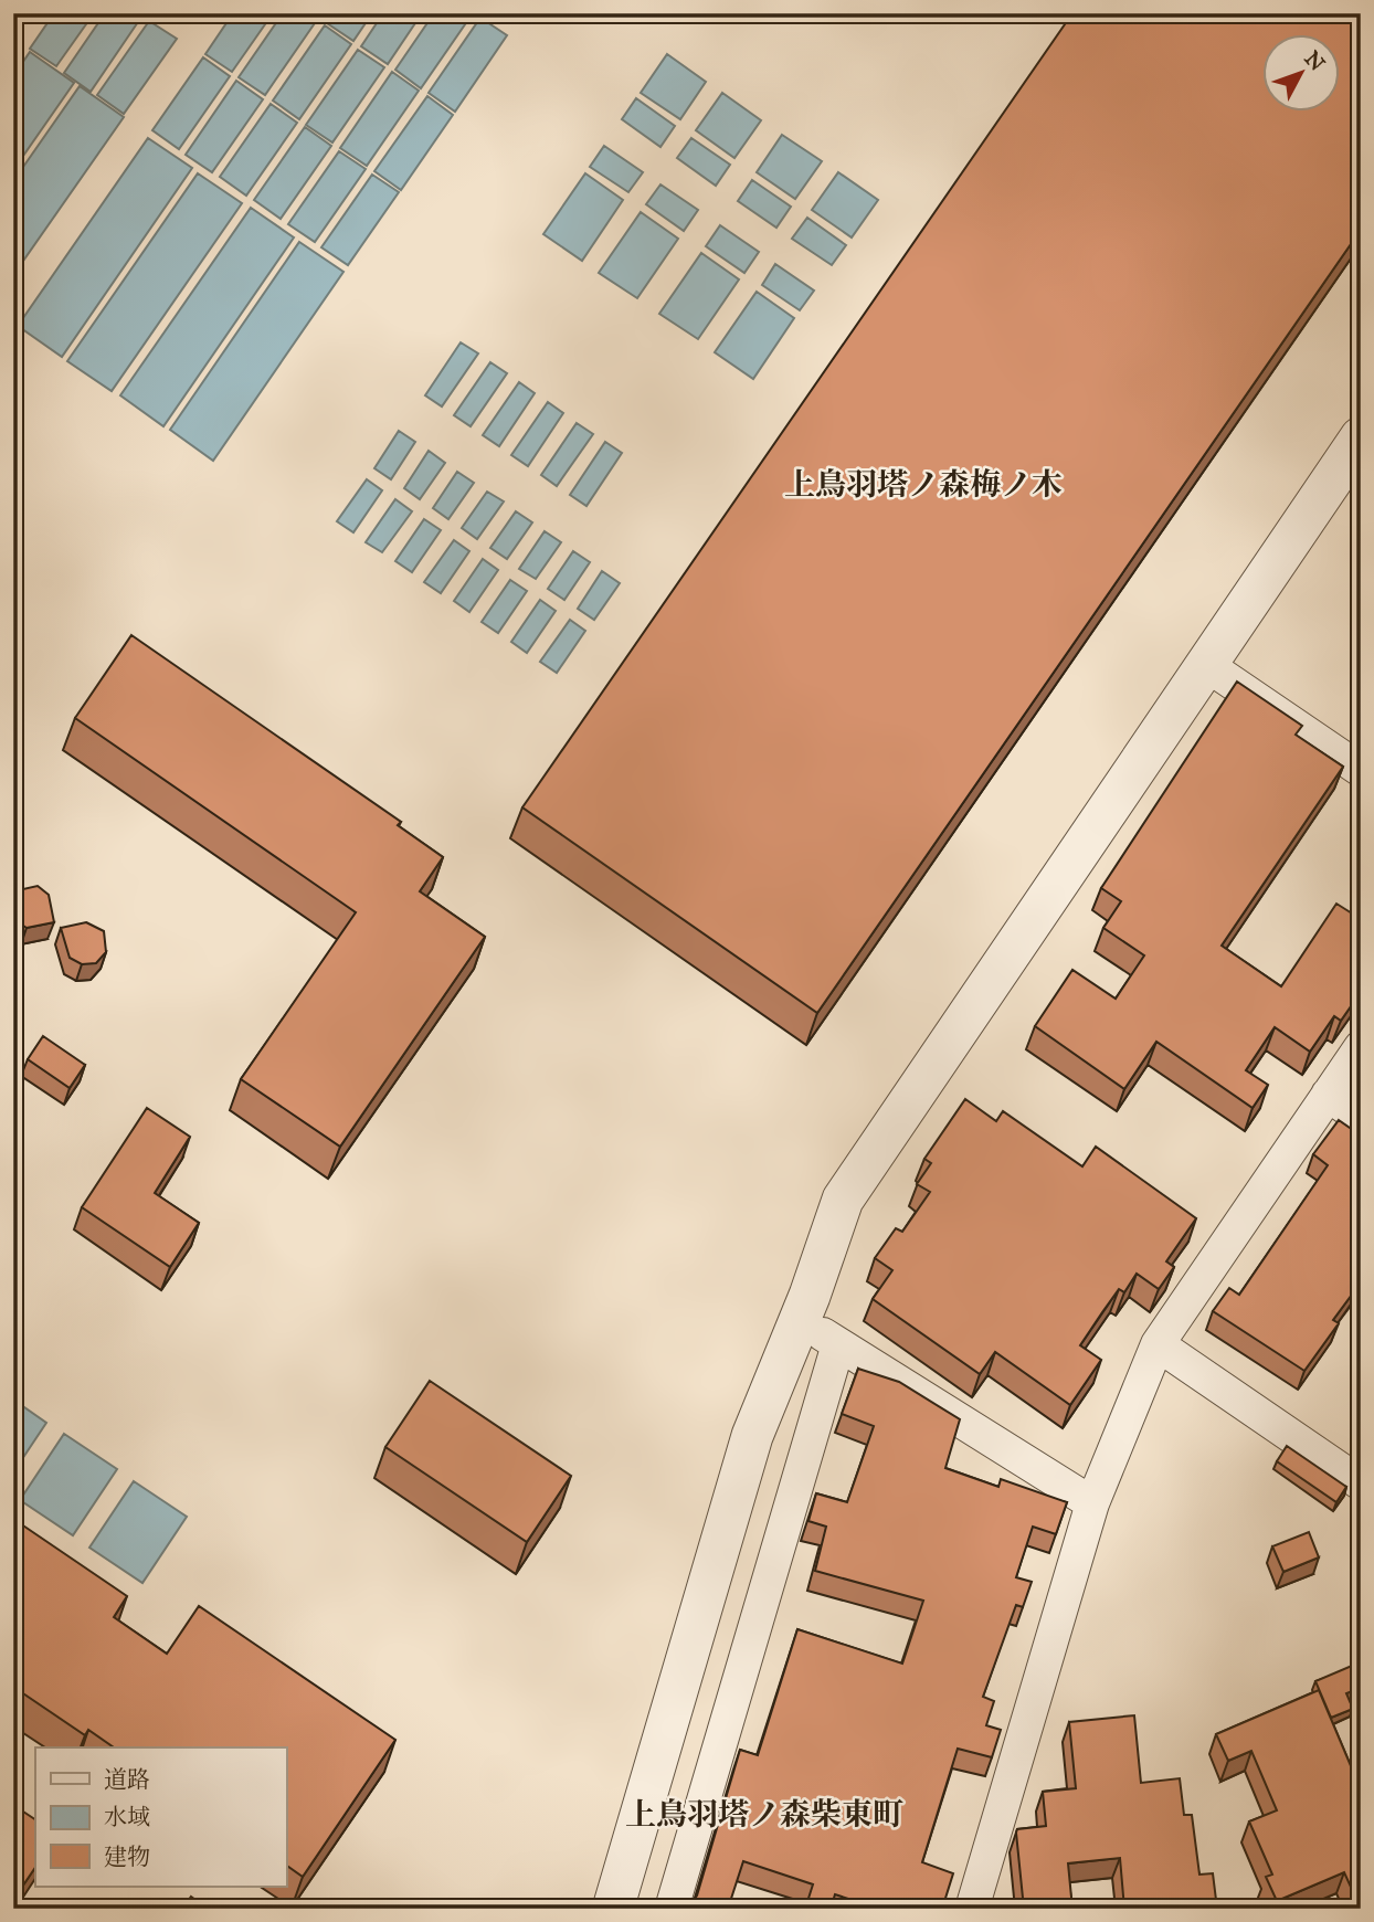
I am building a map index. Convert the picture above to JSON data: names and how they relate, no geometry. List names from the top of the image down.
{
  "districts": ["上鳥羽塔ノ森梅ノ木", "上鳥羽塔ノ森柴東町"],
  "legend": ["道路", "水域", "建物"],
  "north": "top right"
}
